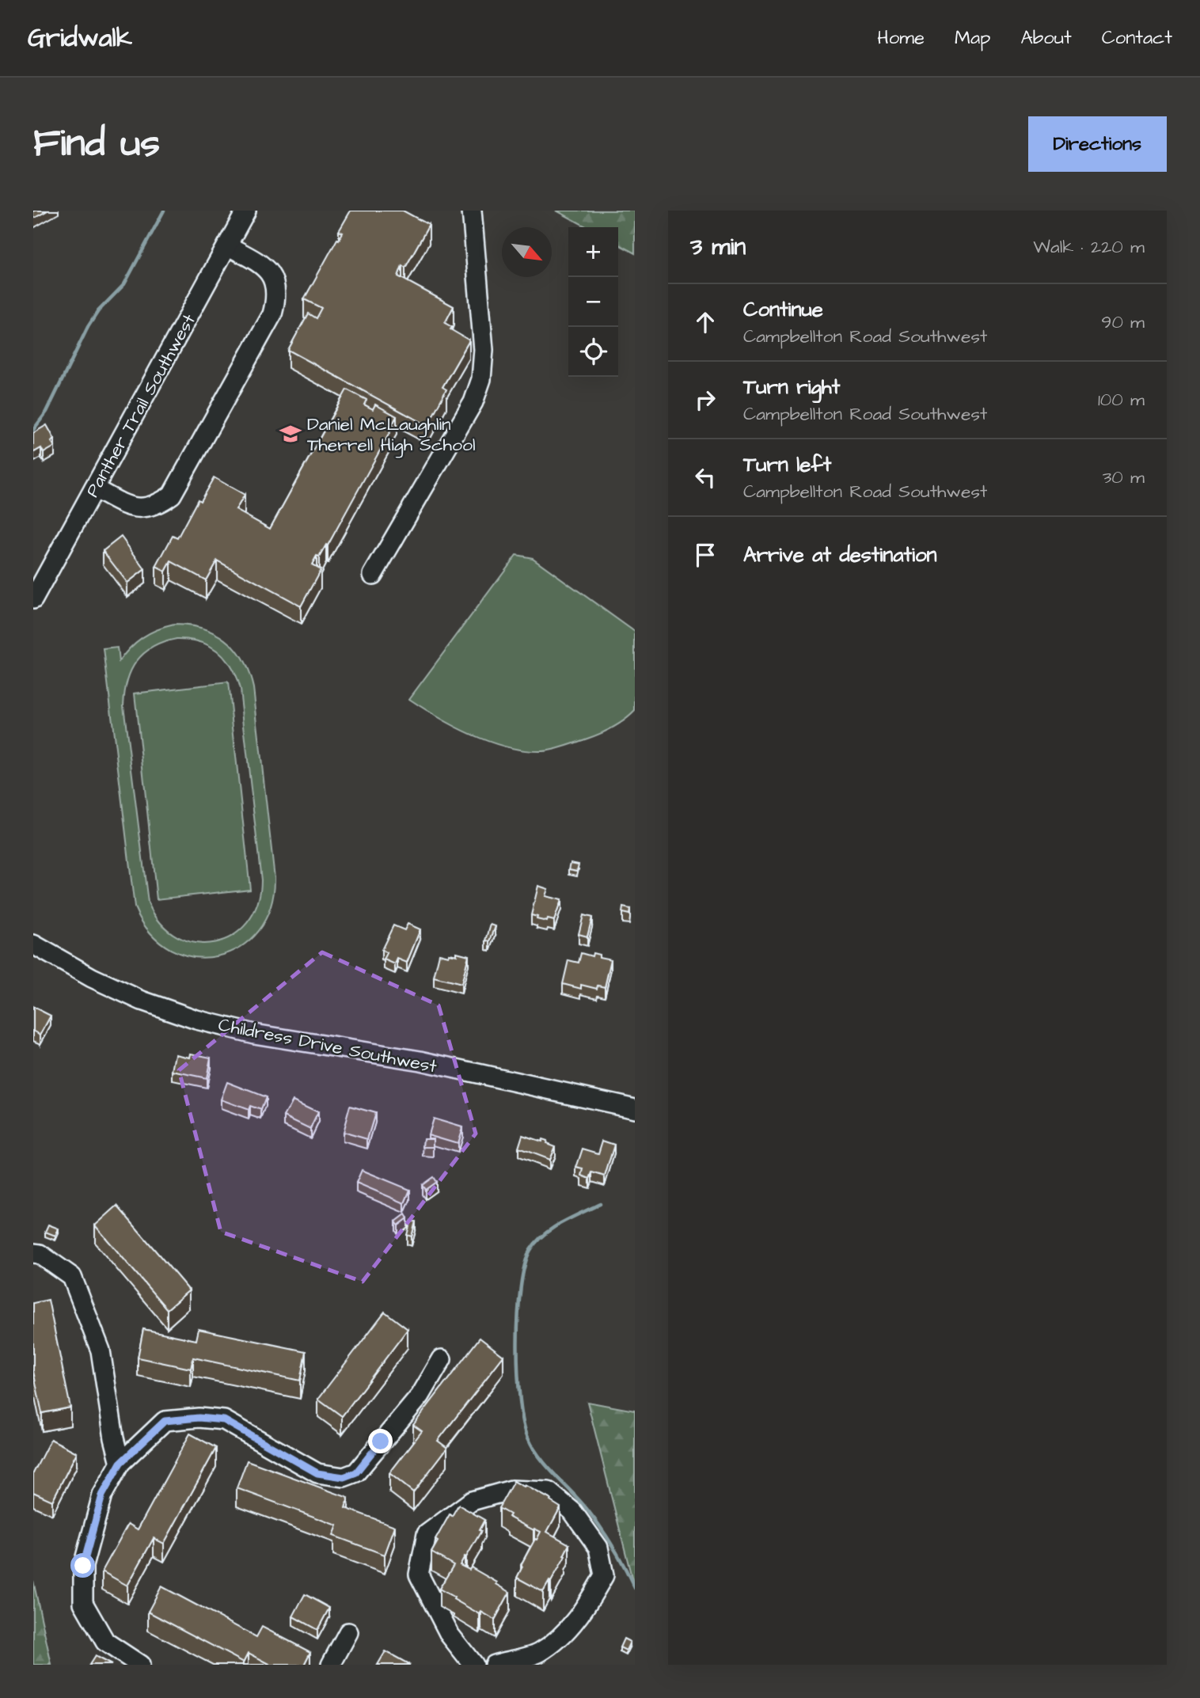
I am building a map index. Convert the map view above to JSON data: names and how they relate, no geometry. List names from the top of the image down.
{
  "streets": {
    "street": ["Panther Trail Southwest", "Childress Drive Southwest"]
  },
  "places": {
    "school or university": ["Daniel McLaughlin Therrell High School"]
  },
  "north": "bottom right",
  "page": {
    "header": "Gridwalk",
    "nav": [
      "Home",
      "Map",
      "About",
      "Contact"
    ],
    "buttons": "Directions",
    "title": "Find us",
    "heading": ["3 min", "Walk · 220 m"],
    "map_buttons": ["+", "−"],
    "list": [
      ["Continue", "Campbellton Road Southwest", "90 m"],
      ["Turn right", "Campbellton Road Southwest", "100 m"],
      ["Turn left", "Campbellton Road Southwest", "30 m"],
      "Arrive at destination"
    ]
  }
}
